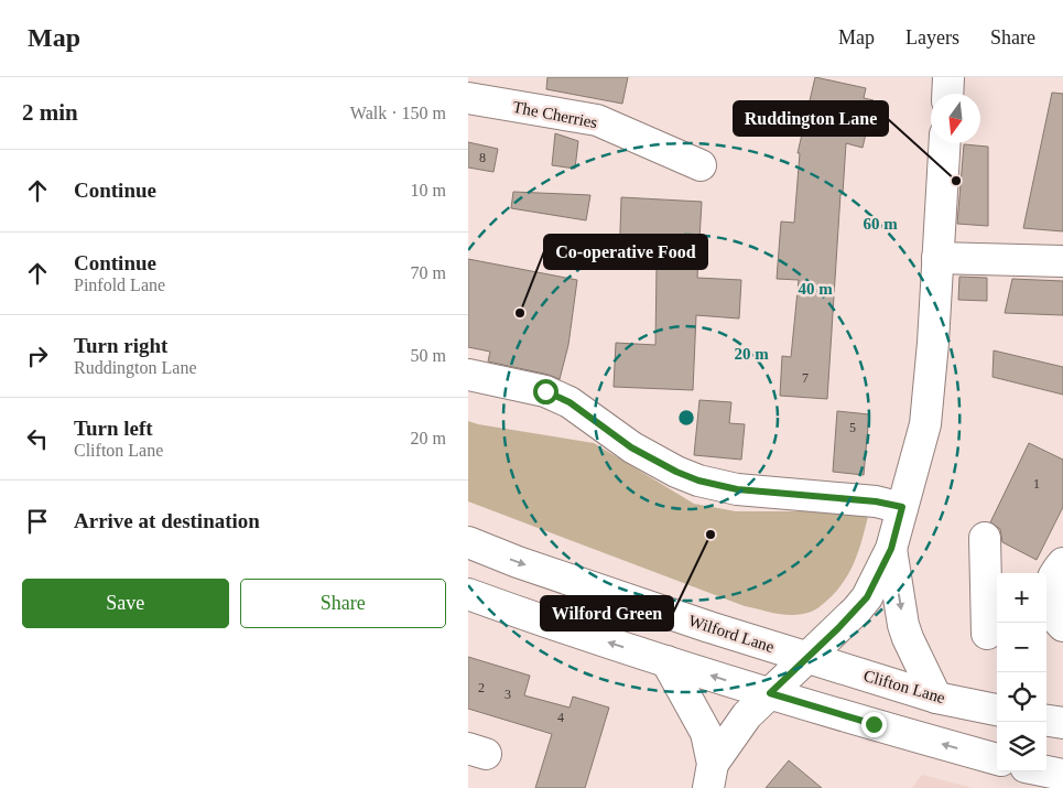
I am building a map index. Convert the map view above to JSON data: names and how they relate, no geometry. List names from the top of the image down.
{
  "streets": {
    "main road": ["The Cherries", "Wilford Lane", "Clifton Lane"]
  },
  "crossings": [
    ["Wilford Lane", "Clifton Lane"]
  ],
  "places": ["Ruddington Lane", "Co-operative Food", "Wilford Green"],
  "house_numbers": [
    "8",
    "7",
    "5",
    "1",
    "2",
    "3",
    "4"
  ],
  "north": "bottom",
  "page": {
    "header": "Map",
    "nav": ["Map", "Layers", "Share"],
    "heading": ["2 min", "Walk · 150 m"],
    "list": [
      ["Continue", "10 m"],
      ["Continue", "Pinfold Lane", "70 m"],
      ["Turn right", "Ruddington Lane", "50 m"],
      ["Turn left", "Clifton Lane", "20 m"],
      "Arrive at destination"
    ],
    "buttons": ["Save", "Share"],
    "map_buttons": ["+", "−"]
  },
  "rings": ["60 m", "40 m", "20 m"]
}
